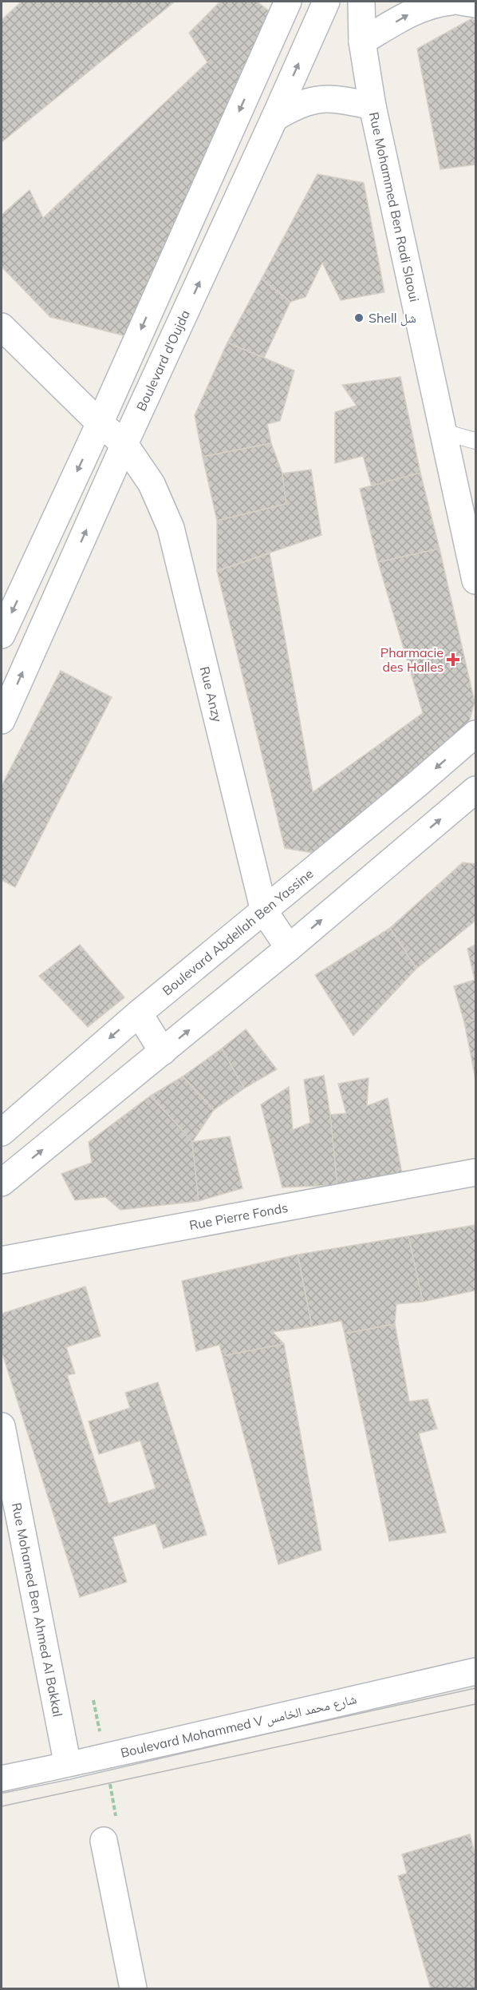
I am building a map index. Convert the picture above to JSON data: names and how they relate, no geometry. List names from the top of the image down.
{
  "streets": {
    "street": [
      "Rue Mohammed Ben Radi Slaoui",
      "Boulevard d'Oujda",
      "Rue Anzy",
      "Boulevard Abdellah Ben Yassine",
      "Rue Pierre Fonds",
      "Rue Mohamed Ben Ahmed Al Bakkal",
      "Boulevard Mohammed V شارع محمد الخامس"
    ]
  },
  "crossings": [
    ["Boulevard d'Oujda", "Rue Anzy"],
    ["Rue Anzy", "Boulevard Abdellah Ben Yassine"],
    ["Rue Mohamed Ben Ahmed Al Bakkal", "Boulevard Mohammed V شارع محمد الخامس"]
  ],
  "places": {
    "other": ["Shell شل"],
    "health": ["Pharmacie des Halles"]
  }
}
